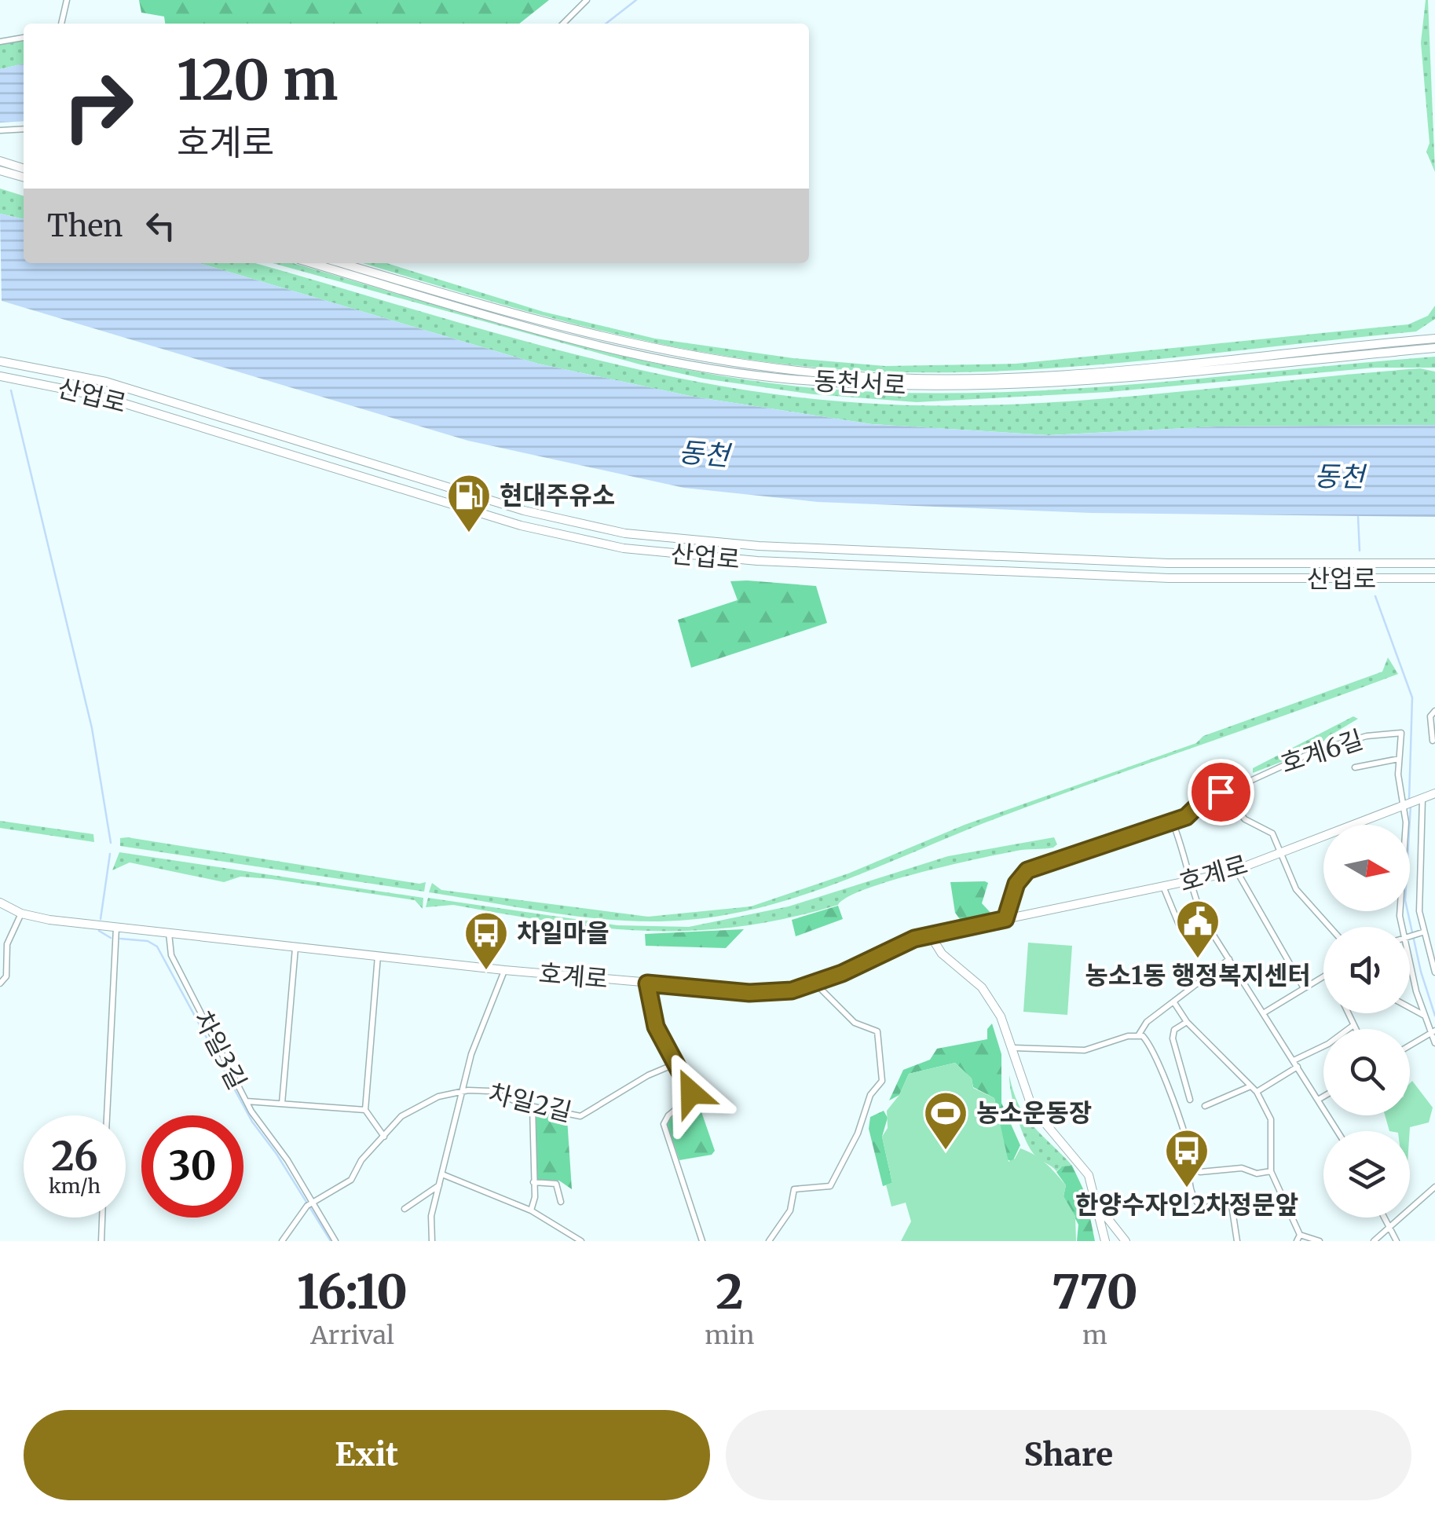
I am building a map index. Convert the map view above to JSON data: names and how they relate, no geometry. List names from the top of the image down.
{
  "streets": {
    "main road": ["동천서로", "산업로", "호계로"],
    "street": ["호계6길", "차일3길", "차일2길"]
  },
  "crossings": [
    ["호계6길", "호계로"],
    ["호계로", "차일3길"],
    ["호계로", "차일2길"],
    ["차일3길", "차일2길"]
  ],
  "water": ["동천"],
  "places": {
    "fuel station": ["현대주유소"],
    "public building": ["농소1동 행정복지센터"],
    "bus stop": ["차일마을", "한양수자인2차정문앞"],
    "sports": ["농소운동장"]
  },
  "north": "right",
  "page": {
    "turn": ["120 m", "호계로"],
    "then": "Then",
    "speed": "26 km/h",
    "limit": "30",
    "eta": [
      "16:10",
      "Arrival",
      "2",
      "min",
      "770",
      "m"
    ],
    "buttons": ["Exit", "Share"]
  }
}
